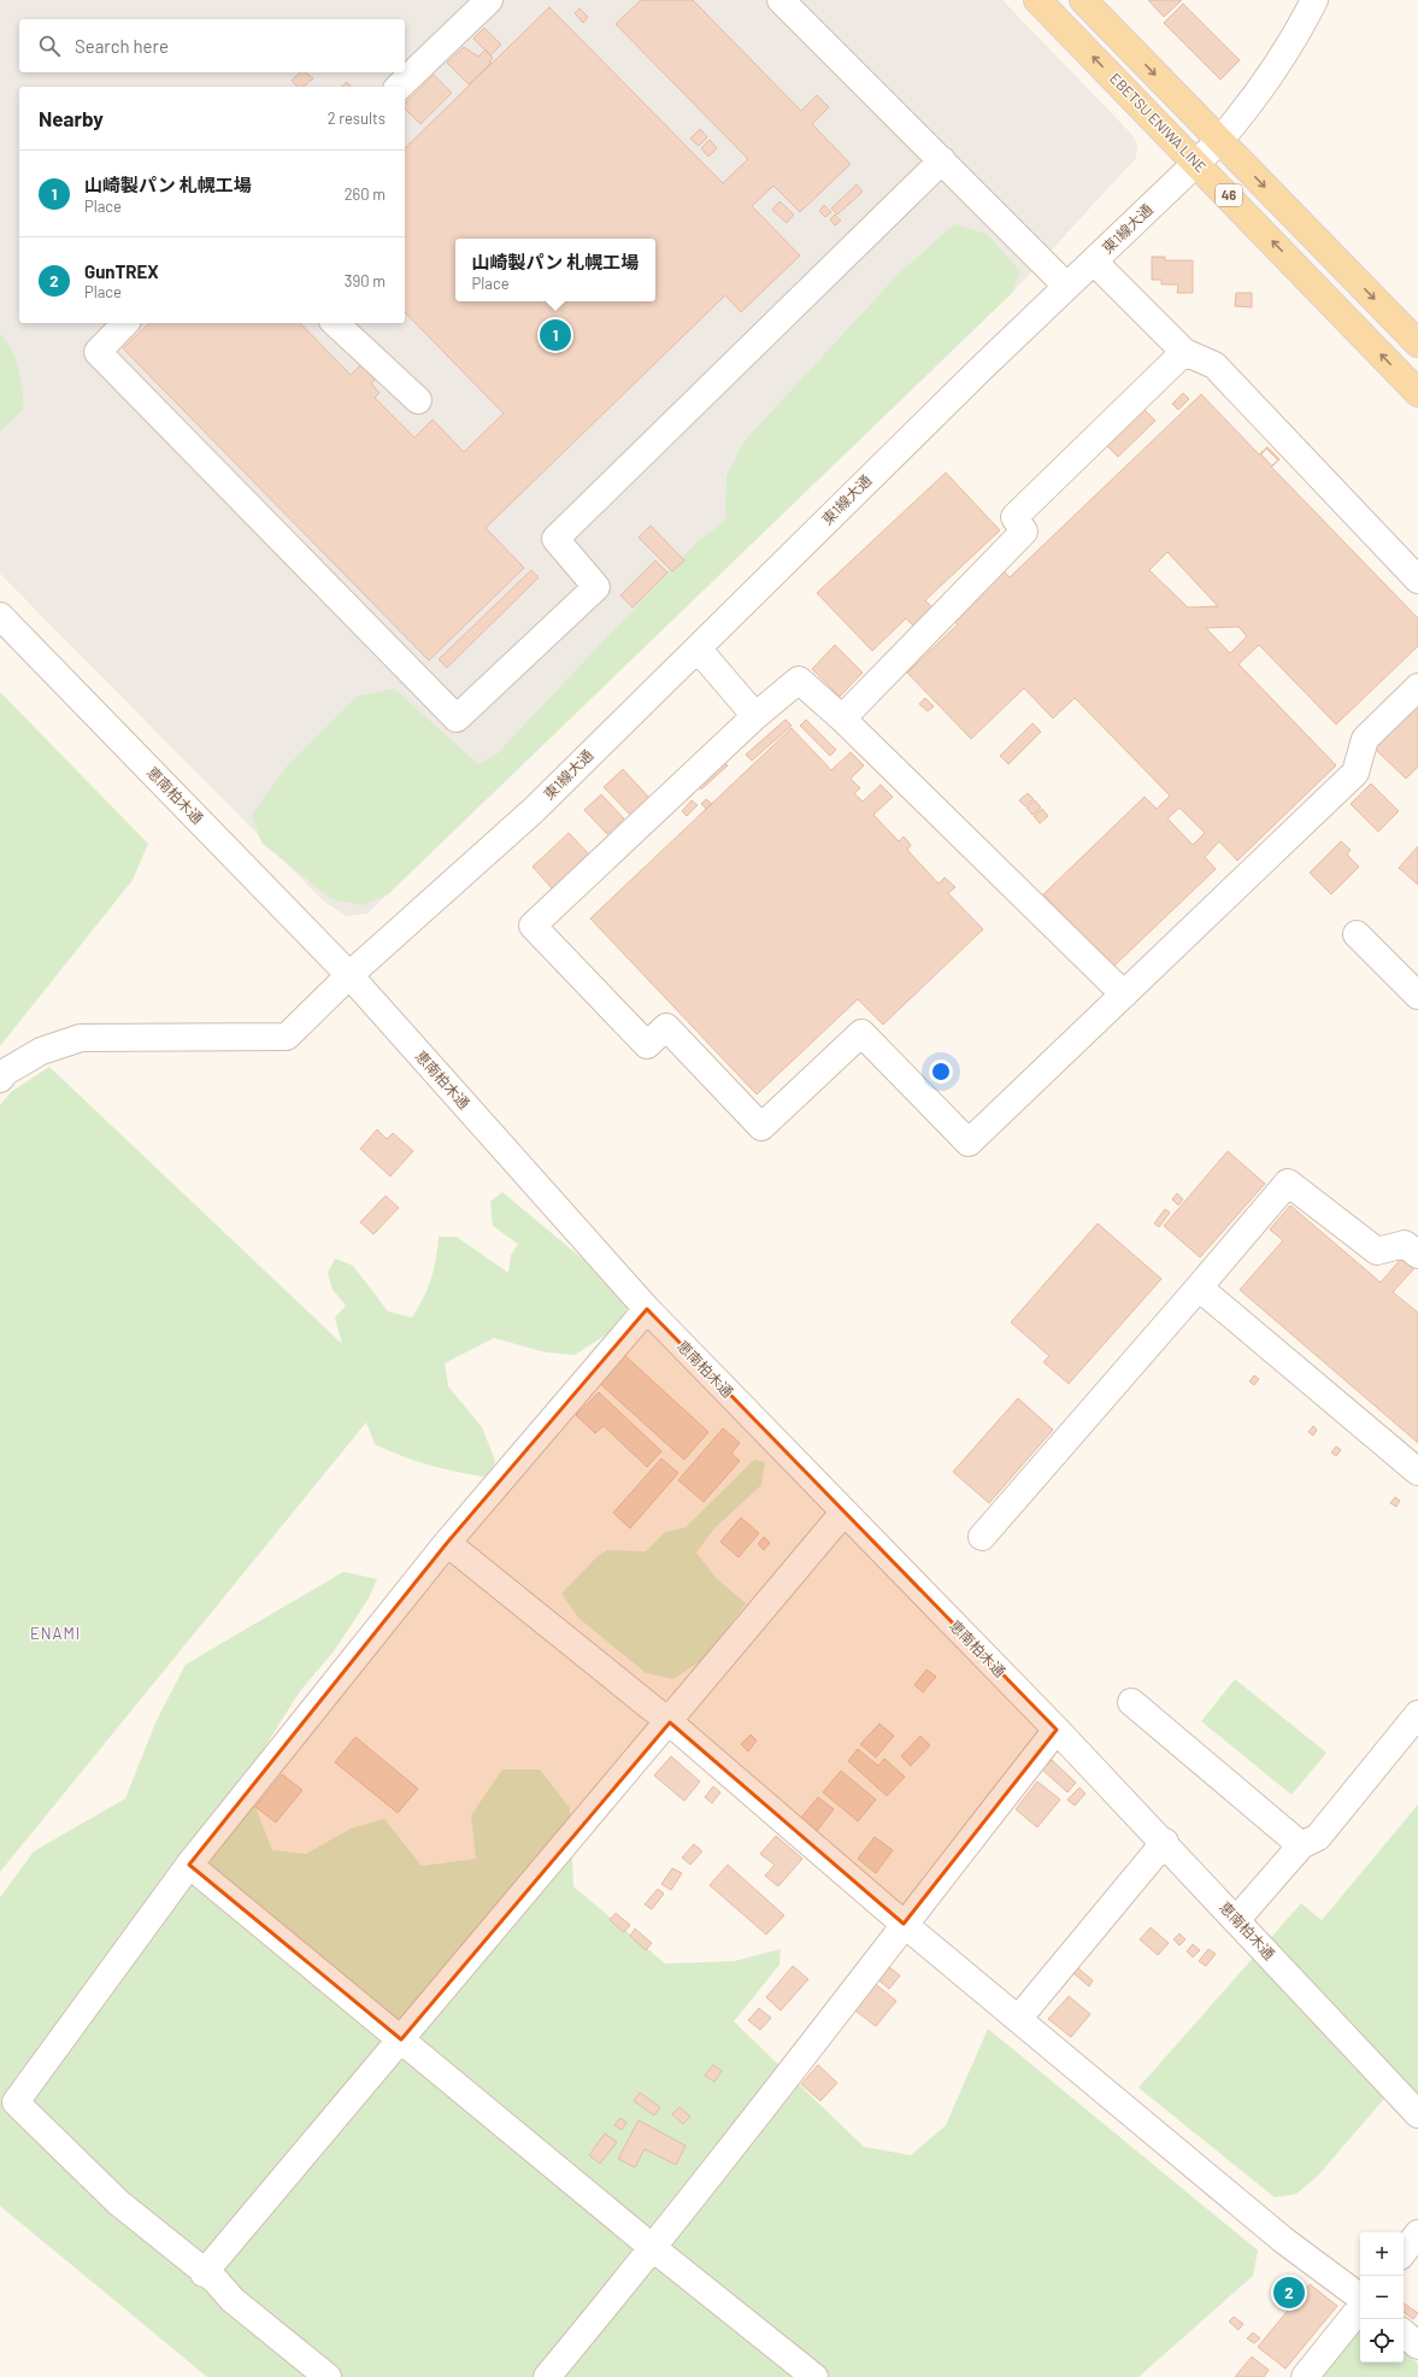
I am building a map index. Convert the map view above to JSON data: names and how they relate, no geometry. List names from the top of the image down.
{
  "streets": {
    "main road": ["EBETSU ENIWA LINE", "46"],
    "street": ["東1線大通", "恵南柏木通"]
  },
  "crossings": [
    ["EBETSU ENIWA LINE", "東1線大通"],
    ["46", "東1線大通"],
    ["東1線大通", "恵南柏木通"]
  ],
  "districts": ["ENAMI"],
  "page": {
    "search": "Search here",
    "heading": ["Nearby", "2 results"],
    "list": [
      {
        "mark": "1",
        "name": "山崎製パン 札幌工場",
        "note": "Place",
        "value": "260 m"
      },
      {
        "mark": "2",
        "name": "GunTREX",
        "note": "Place",
        "value": "390 m"
      }
    ],
    "popup": ["山崎製パン 札幌工場", "Place"],
    "pins": ["1", "2"],
    "map_buttons": ["+", "−"]
  }
}
